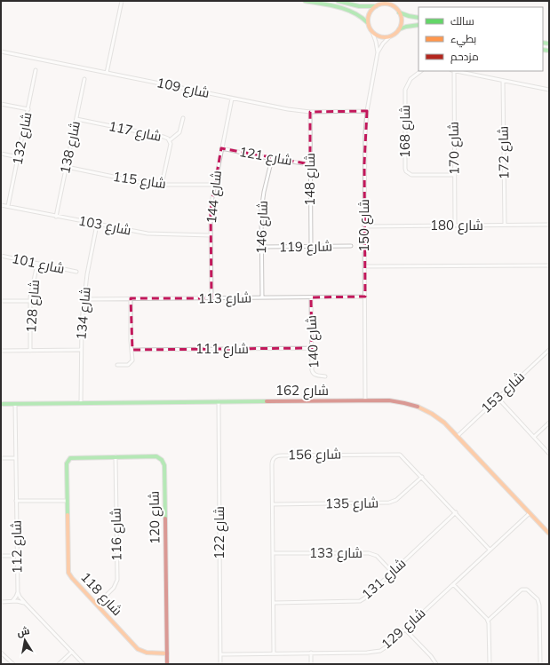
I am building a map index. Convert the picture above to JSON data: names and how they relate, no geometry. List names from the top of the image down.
{
  "streets": {
    "street": [
      "شارع 109",
      "شارع 117",
      "شارع 168",
      "شارع 132",
      "شارع 138",
      "شارع 170",
      "شارع 172",
      "شارع 121",
      "شارع 148",
      "شارع 115",
      "شارع 144",
      "شارع 103",
      "شارع 150",
      "شارع 180",
      "شارع 146",
      "شارع 119",
      "شارع 101",
      "شارع 113",
      "شارع 128",
      "شارع 134",
      "شارع 140",
      "شارع 111",
      "شارع 162",
      "شارع 153",
      "شارع 156",
      "شارع 135",
      "شارع 120",
      "شارع 122",
      "شارع 116",
      "شارع 112",
      "شارع 133",
      "شارع 131",
      "شارع 118",
      "شارع 129"
    ]
  },
  "crossings": [
    ["شارع 109", "شارع 148"],
    ["شارع 109", "شارع 144"],
    ["شارع 109", "شارع 150"],
    ["شارع 117", "شارع 138"],
    ["شارع 117", "شارع 115"],
    ["شارع 168", "شارع 170"],
    ["شارع 132", "شارع 103"],
    ["شارع 138", "شارع 115"],
    ["شارع 138", "شارع 103"],
    ["شارع 170", "شارع 180"],
    ["شارع 172", "شارع 180"],
    ["شارع 121", "شارع 148"],
    ["شارع 121", "شارع 144"],
    ["شارع 121", "شارع 146"],
    ["شارع 148", "شارع 119"],
    ["شارع 115", "شارع 144"],
    ["شارع 144", "شارع 103"],
    ["شارع 144", "شارع 113"],
    ["شارع 103", "شارع 134"],
    ["شارع 150", "شارع 180"],
    ["شارع 150", "شارع 113"],
    ["شارع 150", "شارع 162"],
    ["شارع 146", "شارع 119"],
    ["شارع 146", "شارع 113"],
    ["شارع 101", "شارع 128"],
    ["شارع 113", "شارع 134"],
    ["شارع 113", "شارع 140"],
    ["شارع 134", "شارع 162"],
    ["شارع 140", "شارع 111"],
    ["شارع 162", "شارع 153"],
    ["شارع 162", "شارع 122"],
    ["شارع 162", "شارع 112"],
    ["شارع 162", "شارع 129"],
    ["شارع 156", "شارع 135"],
    ["شارع 156", "شارع 133"],
    ["شارع 156", "شارع 131"],
    ["شارع 156", "شارع 129"],
    ["شارع 120", "شارع 116"],
    ["شارع 120", "شارع 118"],
    ["شارع 122", "شارع 129"],
    ["شارع 116", "شارع 118"],
    ["شارع 133", "شارع 131"]
  ],
  "legend": ["سالك", "بطيء", "مزدحم"],
  "north": "top"
}
